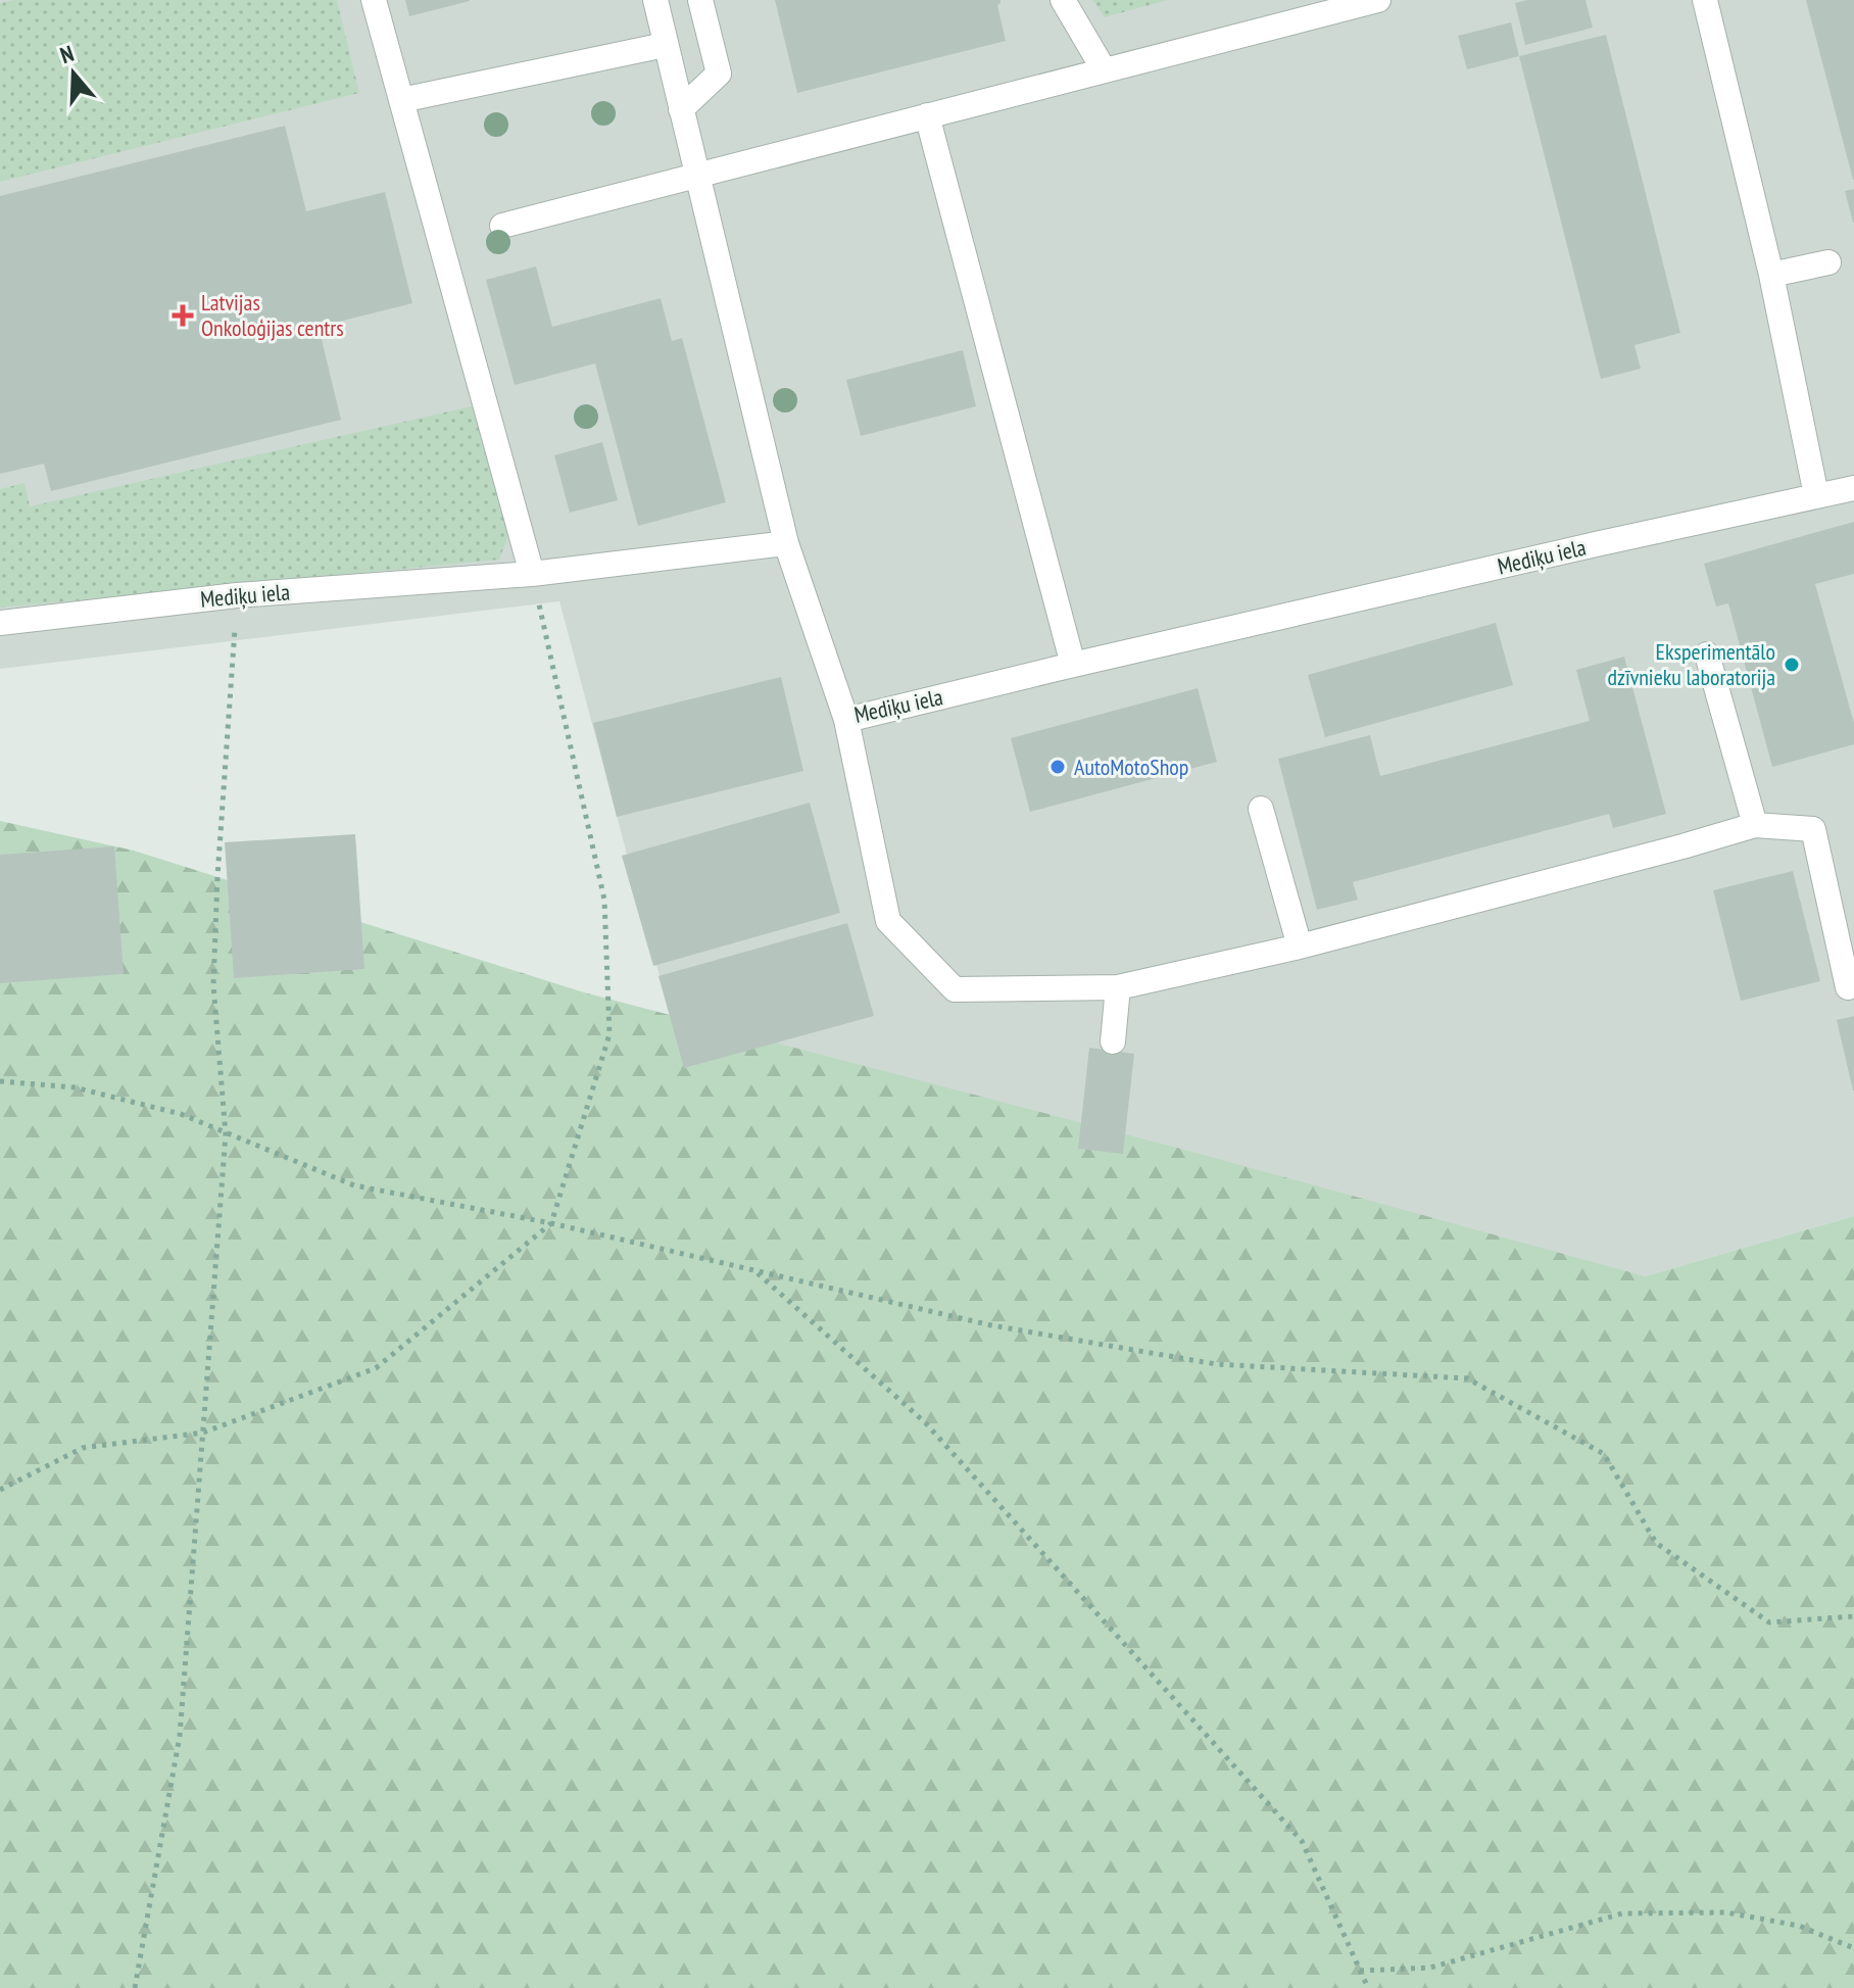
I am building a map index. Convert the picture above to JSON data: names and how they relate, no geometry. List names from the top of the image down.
{
  "streets": {
    "street": ["Mediķu iela"]
  },
  "places": {
    "health": ["Latvijas Onkoloģijas centrs"],
    "other": ["Eksperimentālo dzīvnieku laboratorija", "AutoMotoShop"]
  },
  "north": "top"
}
